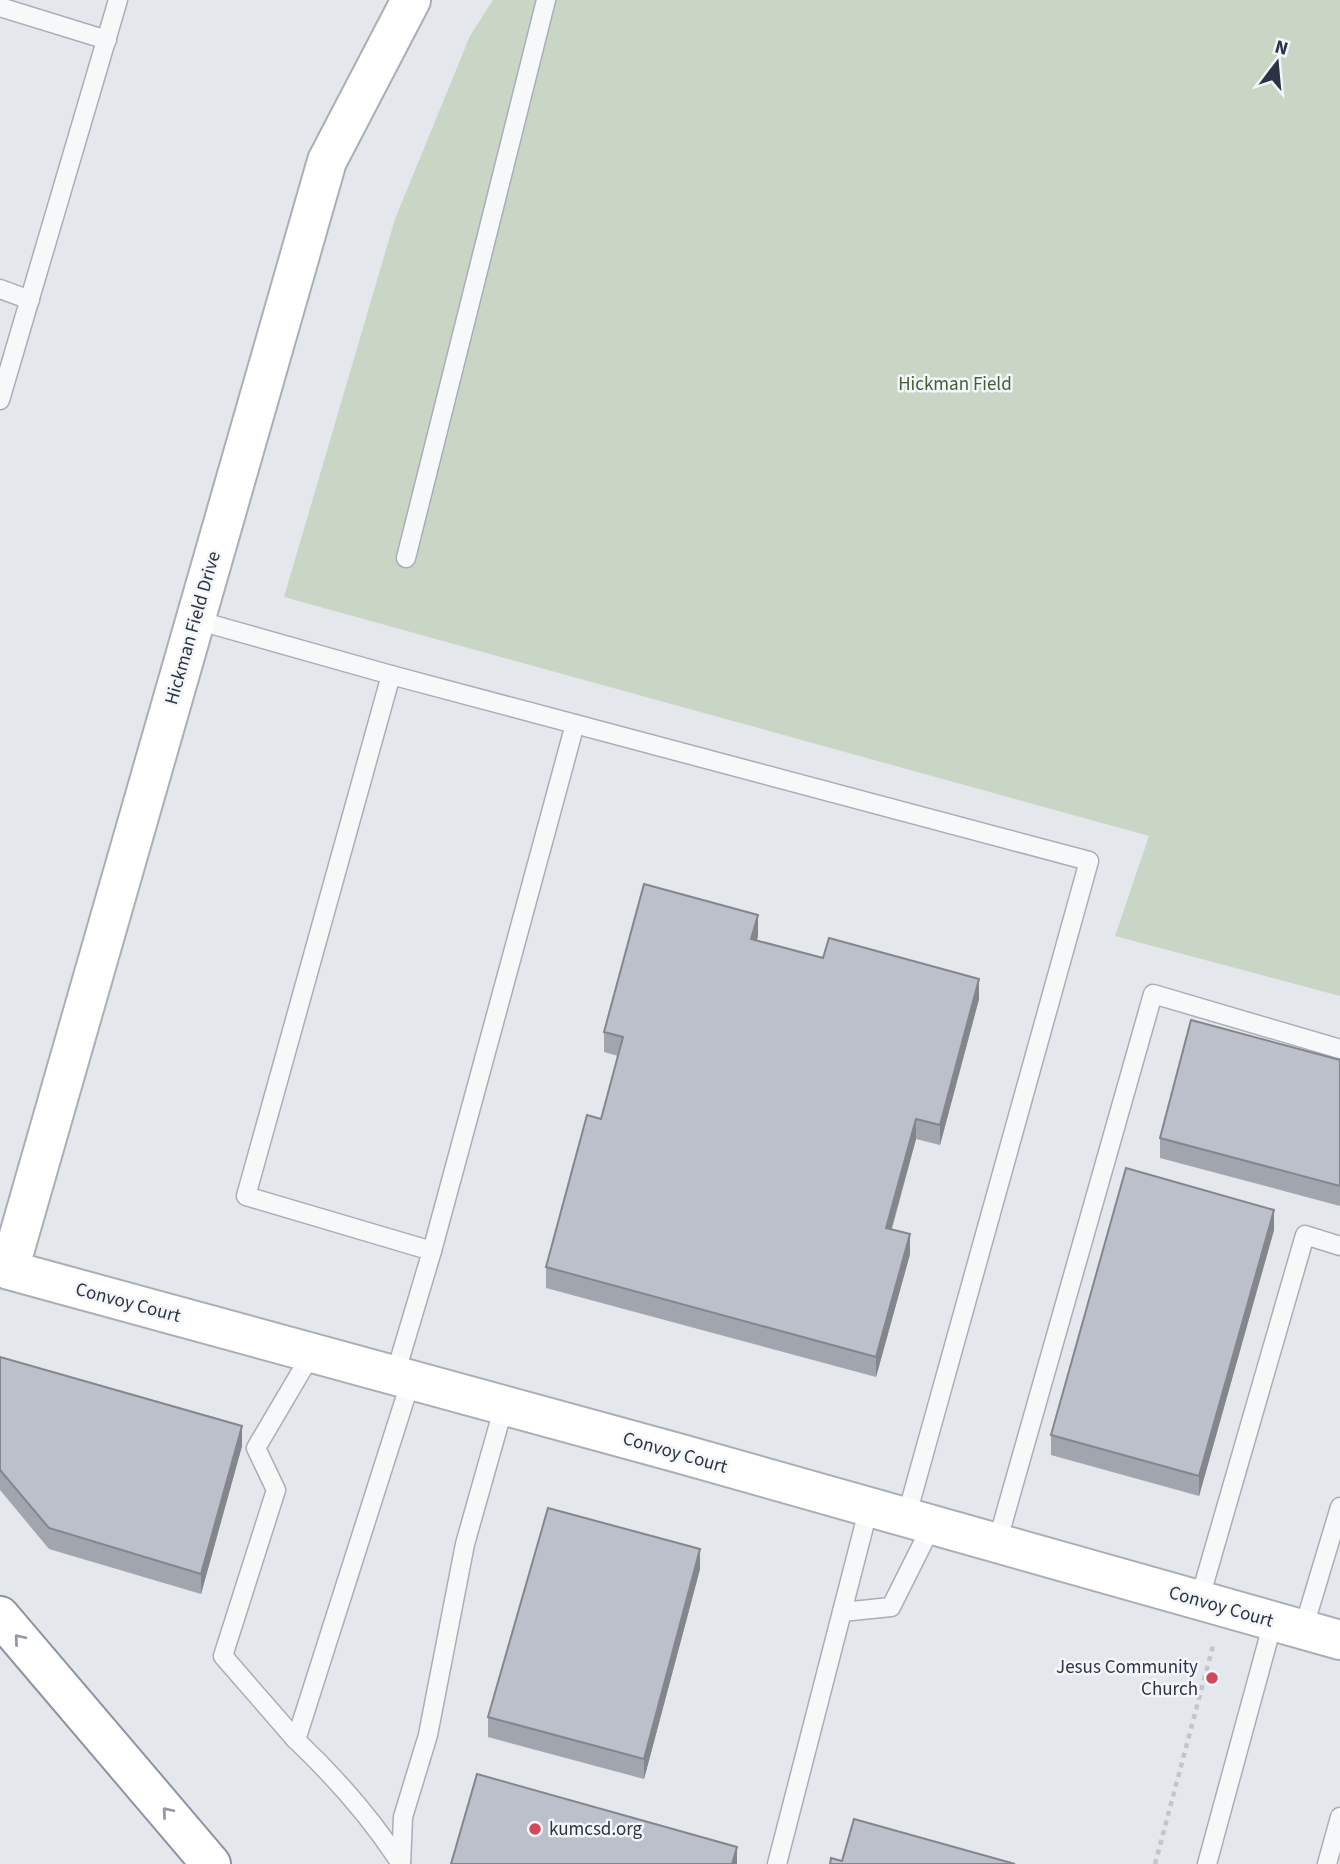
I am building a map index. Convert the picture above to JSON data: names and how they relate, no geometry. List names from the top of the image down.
{
  "streets": {
    "main road": ["Hickman Field Drive", "Convoy Court"]
  },
  "crossings": [
    ["Hickman Field Drive", "Convoy Court"]
  ],
  "parks": ["Hickman Field"],
  "places": ["Jesus Community Church", "kumcsd.org"],
  "north": "top"
}
